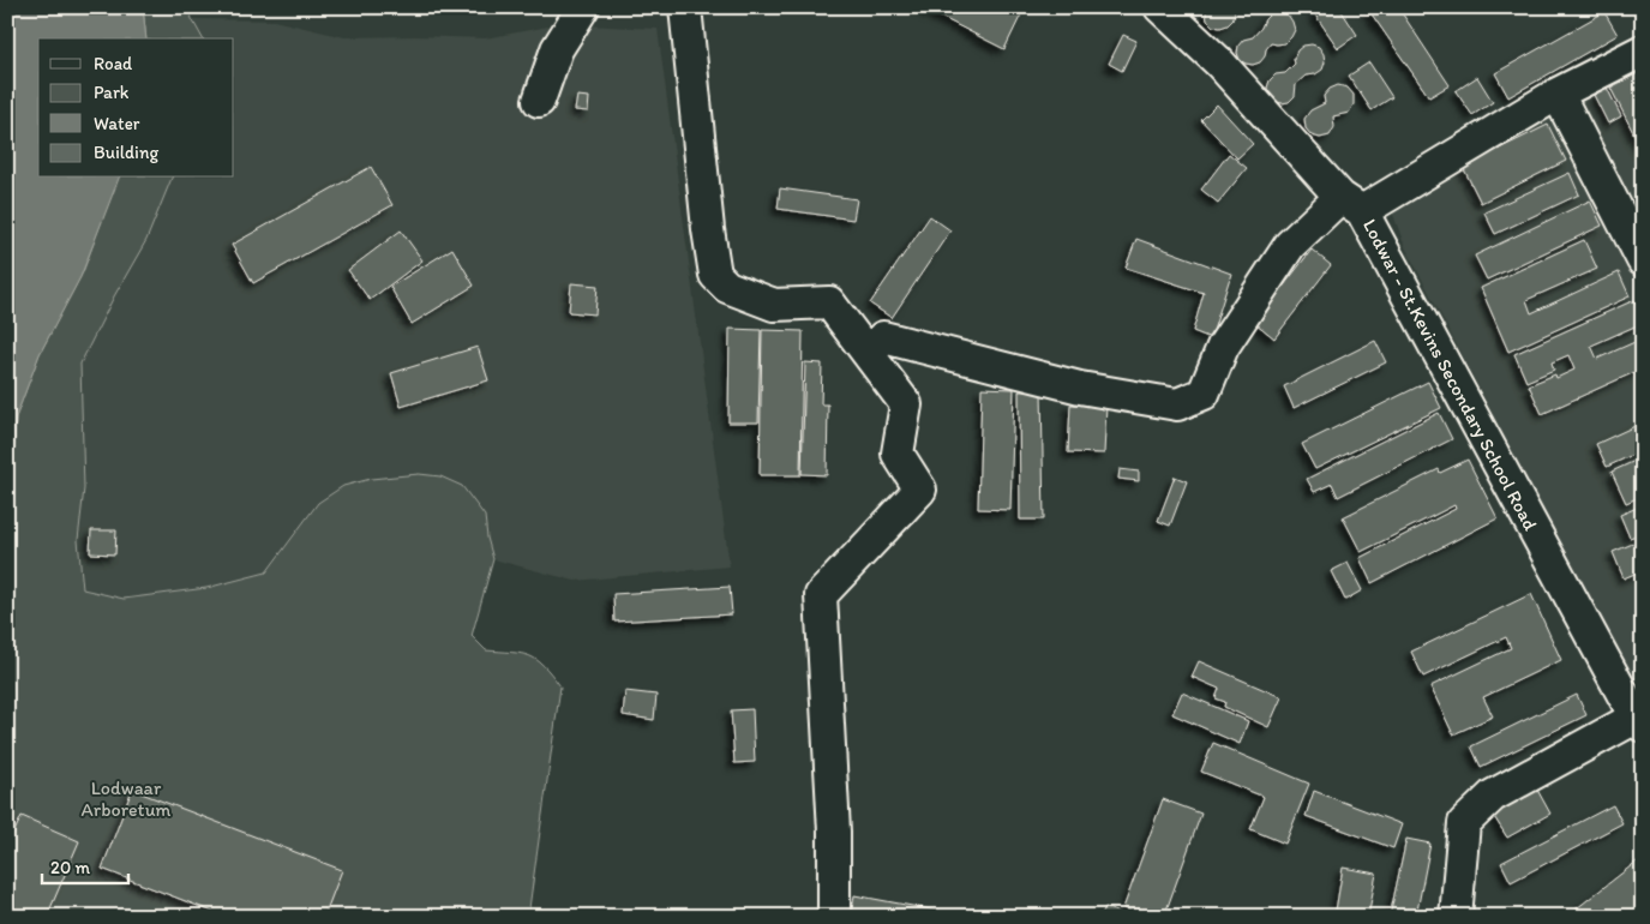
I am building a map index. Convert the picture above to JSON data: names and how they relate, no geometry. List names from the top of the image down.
{
  "streets": {
    "street": ["Lodwar - St.Kevins Secondary School Road"]
  },
  "parks": ["Lodwaar Arboretum"],
  "legend": [
    "Road",
    "Park",
    "Water",
    "Building"
  ],
  "scale_bar": "20 m"
}
